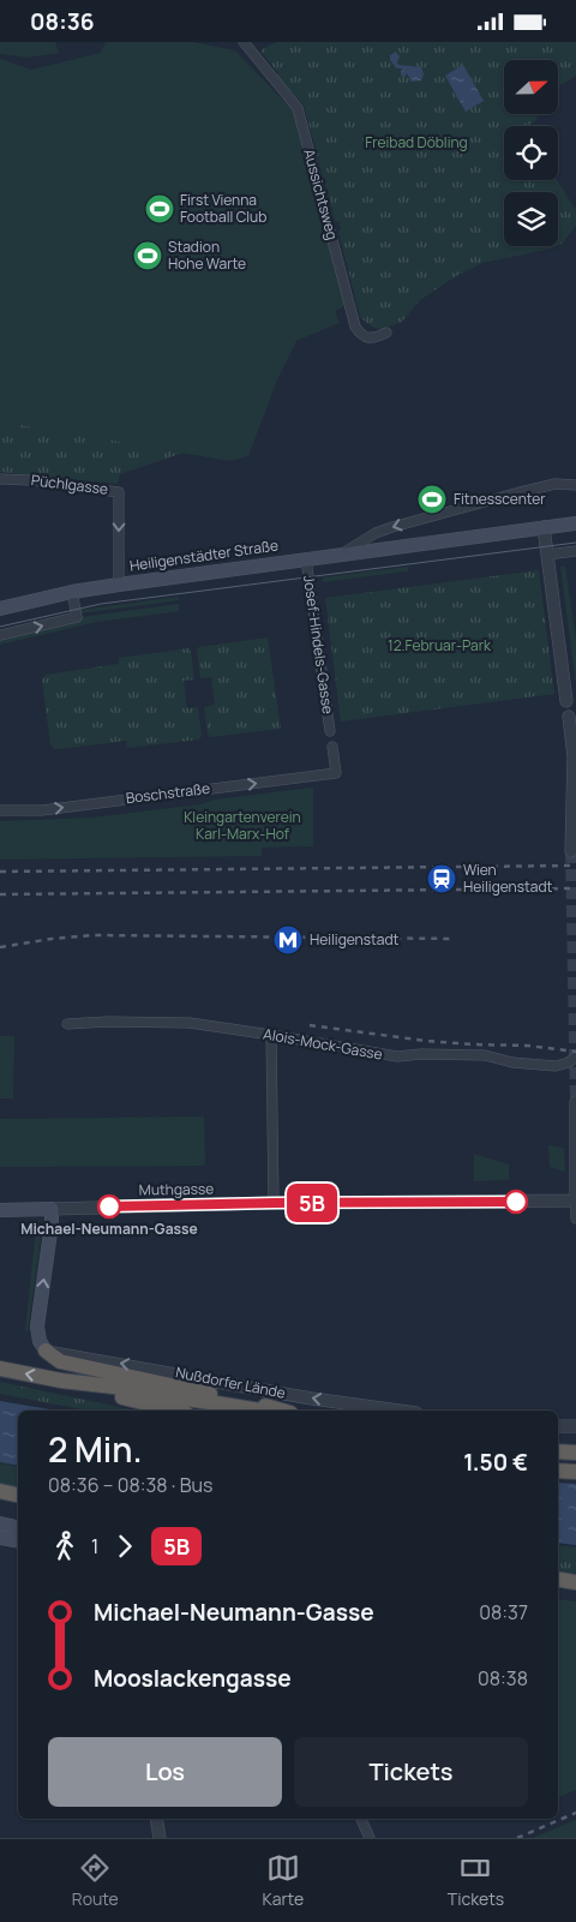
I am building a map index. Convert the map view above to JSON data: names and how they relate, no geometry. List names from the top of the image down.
{
  "streets": {
    "highway": ["Nußdorfer Lände"],
    "main road": ["Heiligenstädter Straße", "Muthgasse"],
    "street": [
      "Aussichtsweg",
      "Püchlgasse",
      "Josef-Hindels-Gasse",
      "Boschstraße",
      "Alois-Mock-Gasse"
    ]
  },
  "crossings": [
    ["Püchlgasse", "Heiligenstädter Straße"],
    ["Heiligenstädter Straße", "Josef-Hindels-Gasse"]
  ],
  "one_way": ["Boschstraße", "Nußdorfer Lände"],
  "parks": ["Freibad Döbling", "12.Februar-Park", "Kleingartenverein Karl-Marx-Hof"],
  "places": {
    "sports": ["First Vienna Football Club", "Stadion Hohe Warte", "Fitnesscenter"],
    "station": ["Wien Heiligenstadt"],
    "metro station": ["Heiligenstadt"],
    "other": ["Michael-Neumann-Gasse"]
  },
  "lines": ["bus line 5B"],
  "north": "right",
  "page": {
    "status": "08:36",
    "on_map": "5B",
    "heading": ["2 Min.", "08:36 – 08:38 · Bus", "1.50 €"],
    "legs": ["1", "5B"],
    "list": [
      {
        "name": "Michael-Neumann-Gasse",
        "value": "08:37"
      },
      {
        "name": "Mooslackengasse",
        "value": "08:38"
      }
    ],
    "buttons": ["Los", "Tickets"],
    "tabs": ["Route", "Karte", "Tickets"]
  }
}
